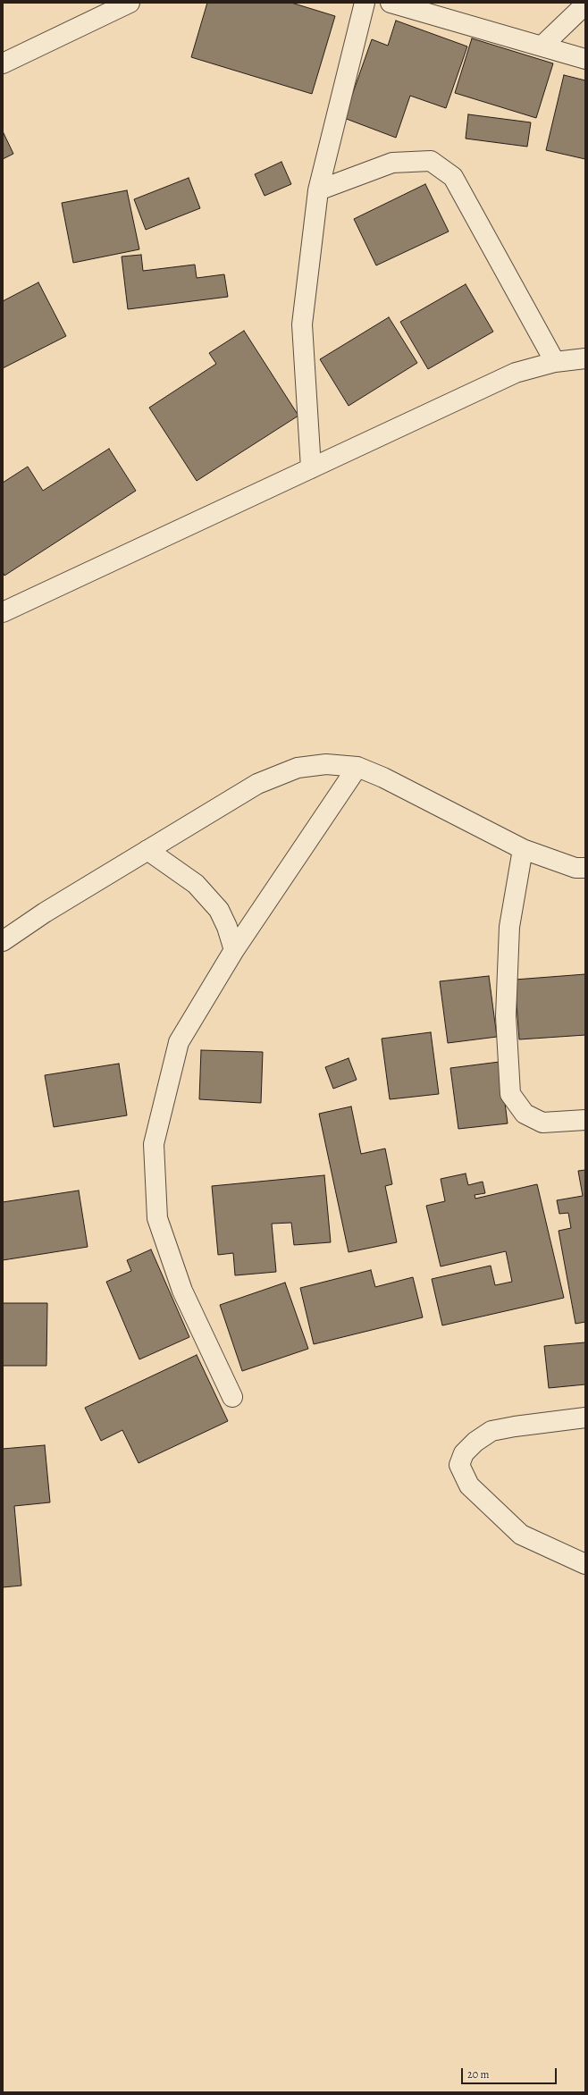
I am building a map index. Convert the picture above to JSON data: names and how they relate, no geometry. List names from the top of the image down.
{
  "scale_bar": "20 m"
}
